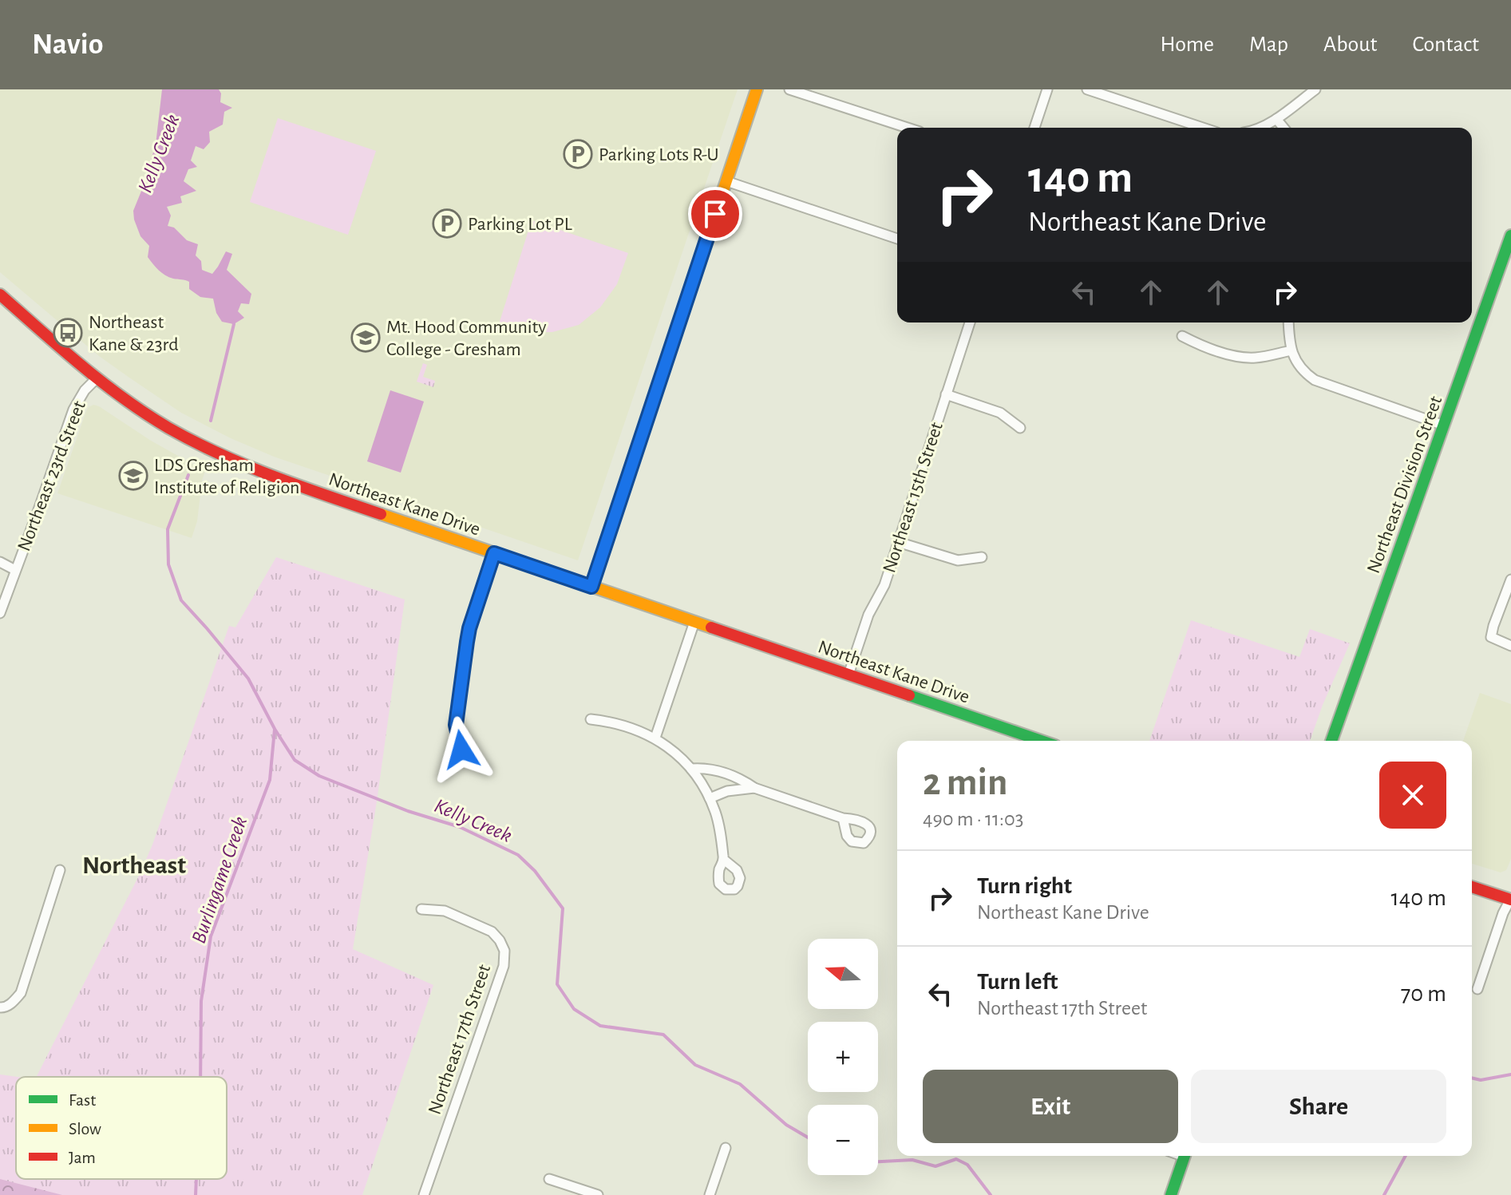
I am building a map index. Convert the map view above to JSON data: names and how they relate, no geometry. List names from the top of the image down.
{
  "streets": {
    "main road": ["Northeast Division Street", "Northeast Kane Drive"],
    "street": ["Northeast 23rd Street", "Northeast 15th Street", "Northeast 17th Street"]
  },
  "crossings": [
    ["Northeast 23rd Street", "Northeast Kane Drive"],
    ["Northeast 15th Street", "Northeast Kane Drive"]
  ],
  "districts": ["Northeast"],
  "water": ["Kelly Creek", "Burlingame Creek"],
  "places": {
    "parking": ["Parking Lots R-U", "Parking Lot PL"],
    "bus stop": ["Northeast Kane & 23rd"],
    "school or university": ["Mt. Hood Community College - Gresham", "LDS Gresham Institute of Religion"]
  },
  "legend": ["Fast", "Slow", "Jam"],
  "north": "left",
  "page": {
    "header": "Navio",
    "nav": [
      "Home",
      "Map",
      "About",
      "Contact"
    ],
    "turn": ["140 m", "Northeast Kane Drive"],
    "heading": ["2 min", "490 m · 11:03"],
    "list": [
      {
        "name": "Turn right",
        "note": "Northeast Kane Drive",
        "value": "140 m"
      },
      {
        "name": "Turn left",
        "note": "Northeast 17th Street",
        "value": "70 m"
      }
    ],
    "map_buttons": ["+", "−"],
    "buttons": ["Exit", "Share"]
  }
}
